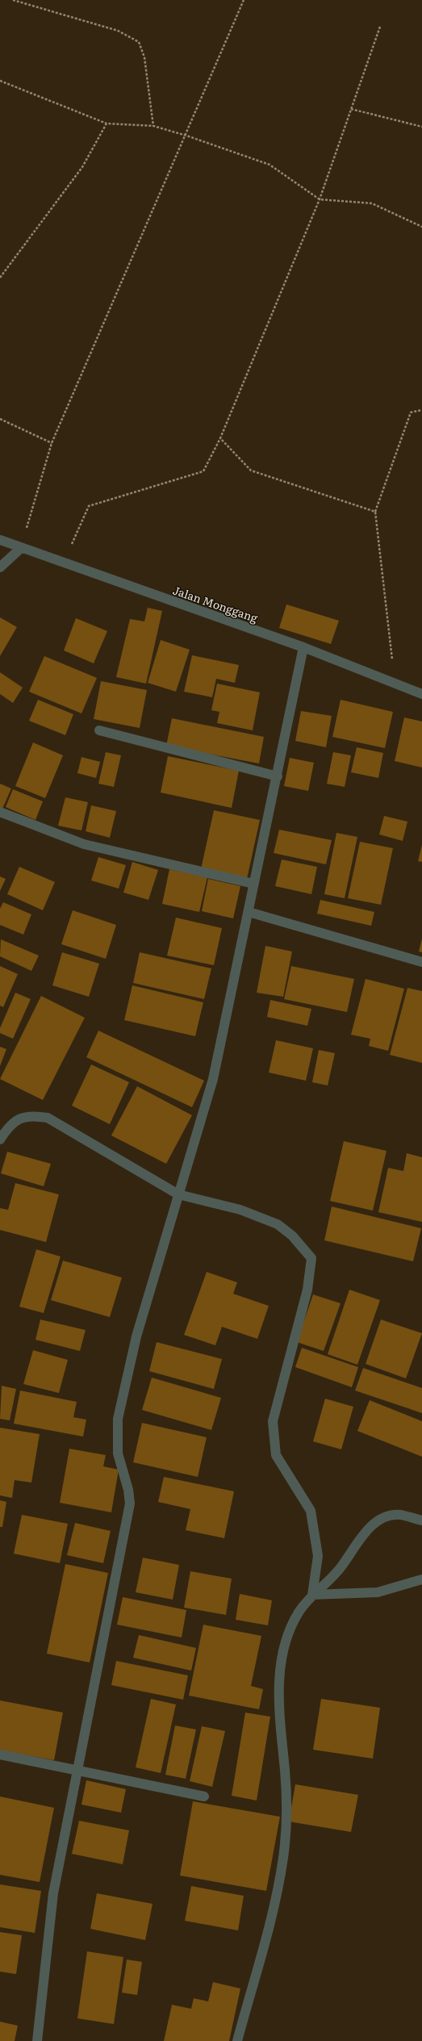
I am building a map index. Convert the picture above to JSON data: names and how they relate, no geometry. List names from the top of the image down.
{
  "streets": {
    "street": ["Jalan Monggang"]
  }
}
